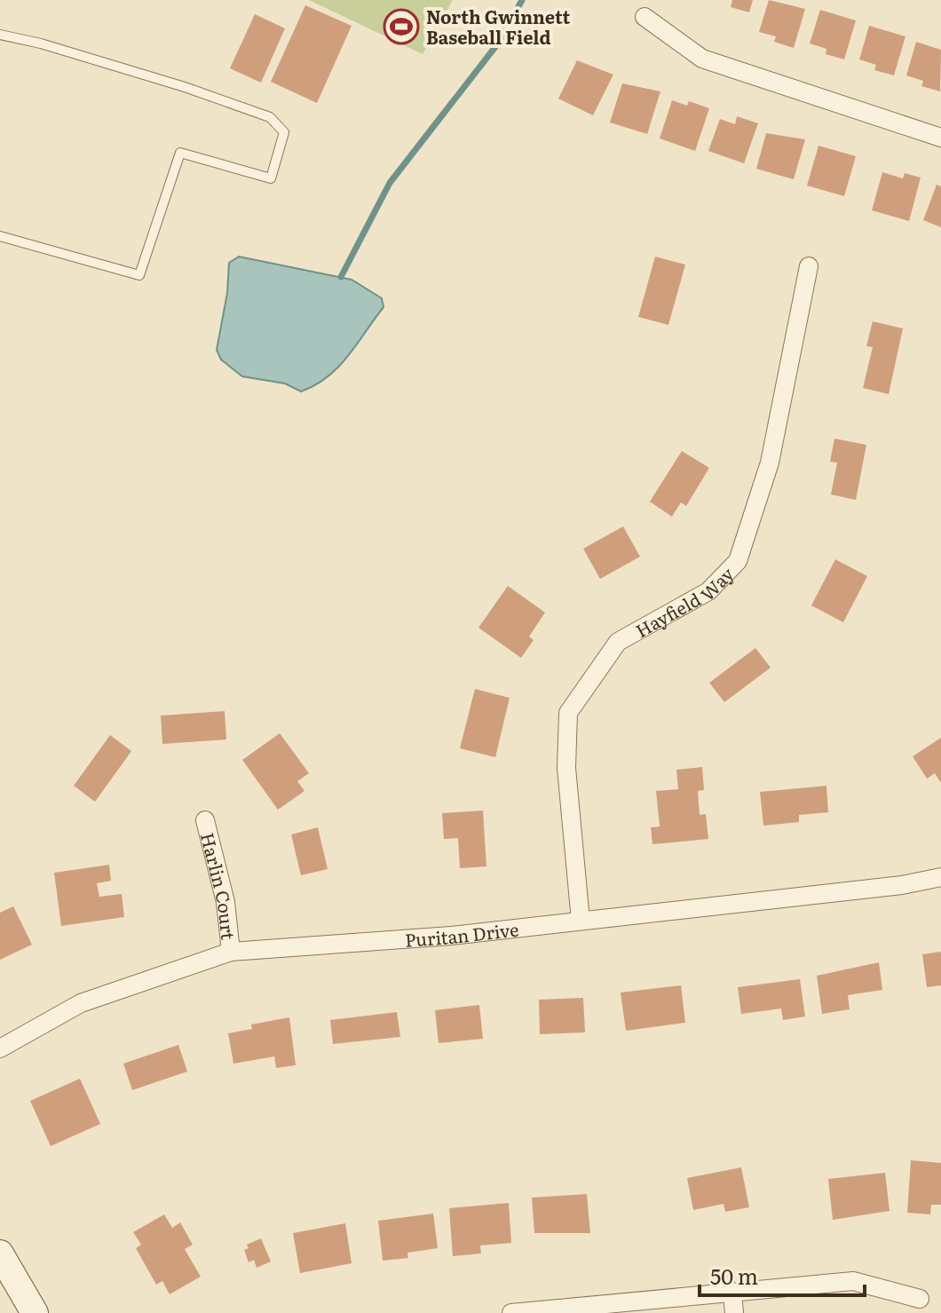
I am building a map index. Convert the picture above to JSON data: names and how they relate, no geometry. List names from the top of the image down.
{
  "streets": {
    "street": ["Hayfield Way", "Harlin Court", "Puritan Drive"]
  },
  "crossings": [
    ["Hayfield Way", "Puritan Drive"],
    ["Harlin Court", "Puritan Drive"]
  ],
  "places": {
    "sports": ["North Gwinnett Baseball Field"]
  },
  "scale_bar": "50 m"
}
